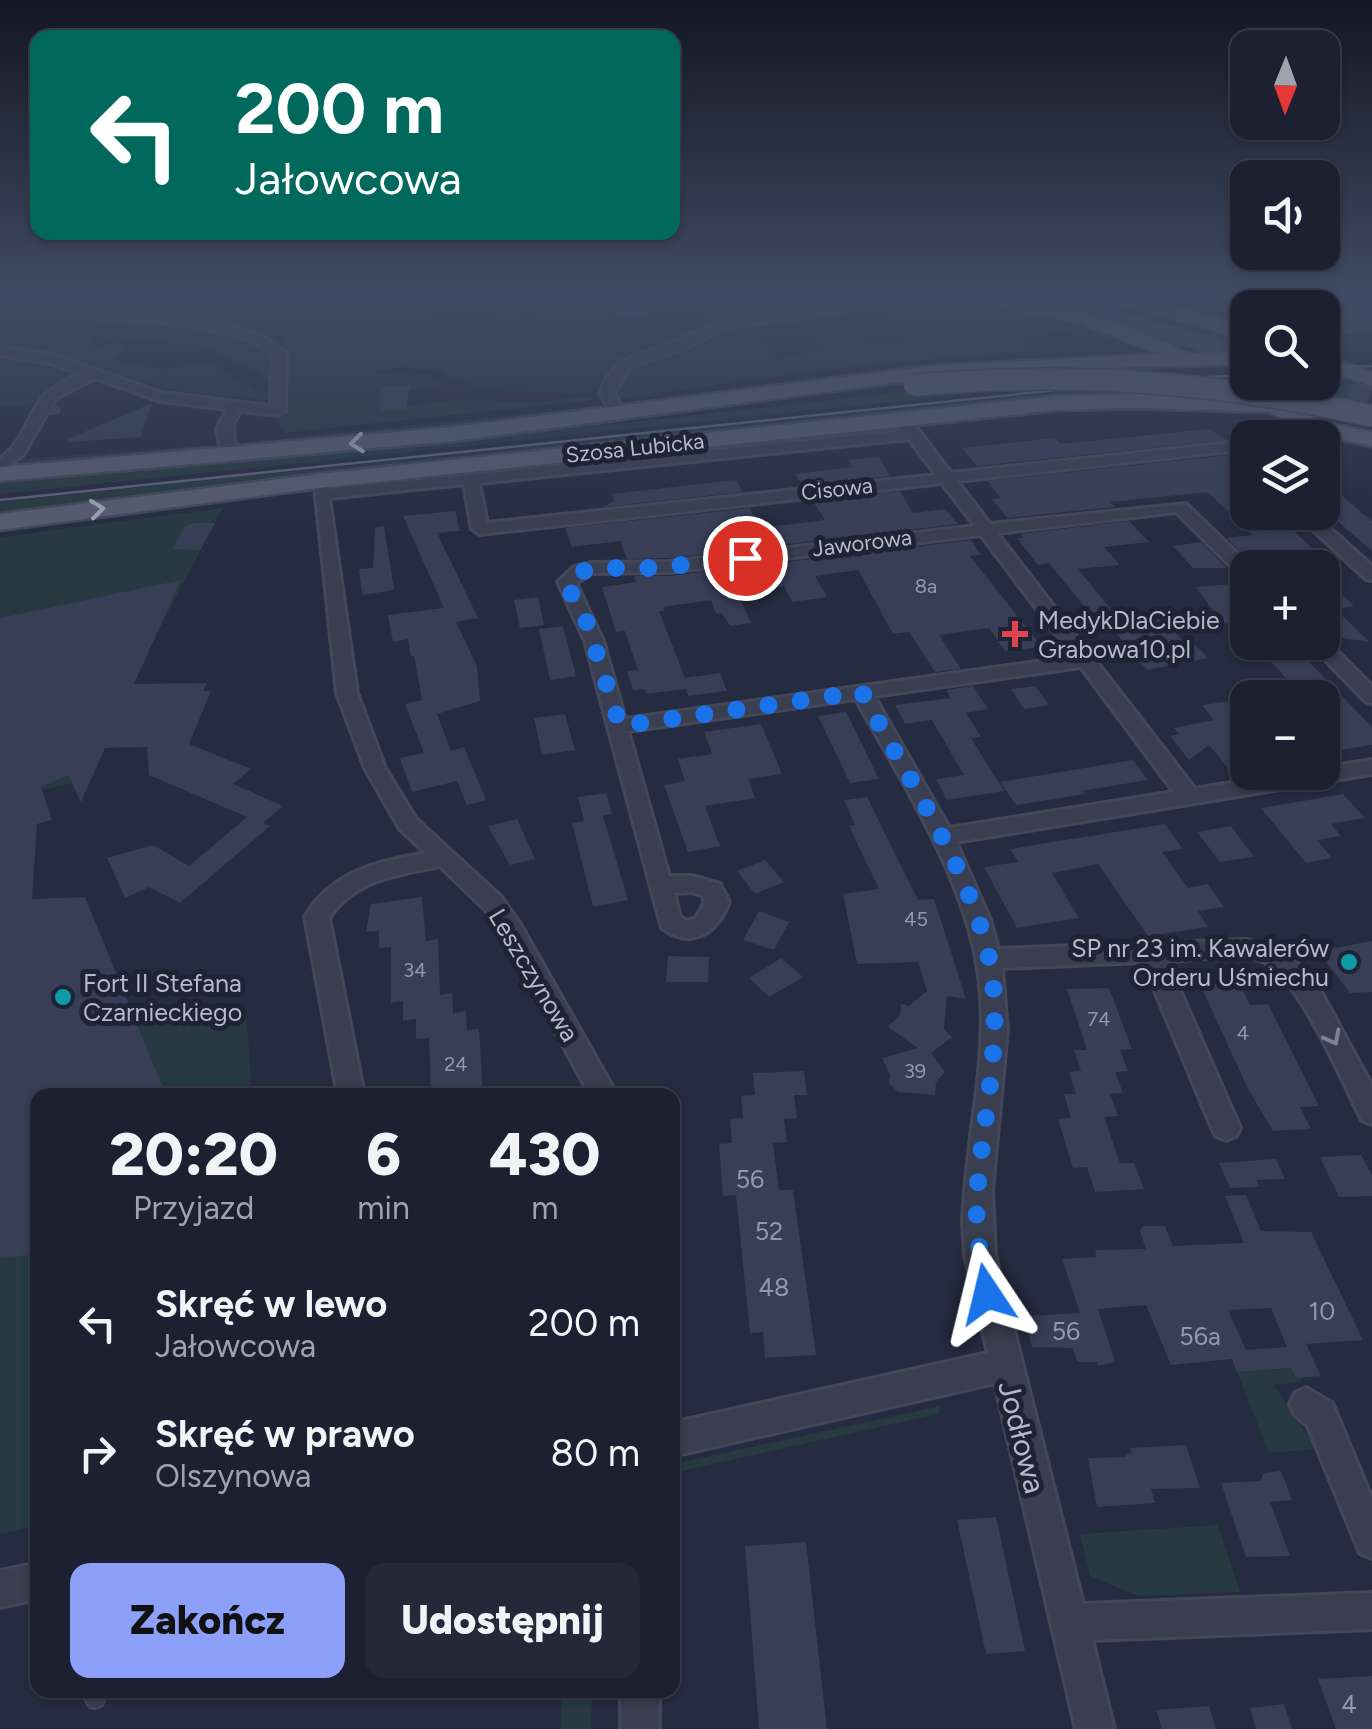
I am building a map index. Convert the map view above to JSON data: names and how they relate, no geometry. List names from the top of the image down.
{
  "streets": {
    "main road": ["Szosa Lubicka"],
    "street": [
      "Cisowa",
      "Jaworowa",
      "Leszczynowa",
      "Jodłowa"
    ]
  },
  "crossings": [
    ["Szosa Lubicka", "Leszczynowa"]
  ],
  "places": {
    "health": ["MedykDlaCiebie Grabowa10.pl"],
    "other": ["SP nr 23 im. Kawalerów Orderu Uśmiechu", "Fort II Stefana Czarnieckiego"]
  },
  "house_numbers": [
    "8a",
    "45",
    "34",
    "74",
    "4",
    "24",
    "39",
    "56",
    "52",
    "48",
    "10",
    "56",
    "56a",
    "4"
  ],
  "north": "bottom",
  "page": {
    "map_buttons": ["+", "−"],
    "turn": ["200 m", "Jałowcowa"],
    "eta": [
      "20:20",
      "Przyjazd",
      "6",
      "min",
      "430",
      "m"
    ],
    "list": [
      {
        "name": "Skręć w lewo",
        "note": "Jałowcowa",
        "value": "200 m"
      },
      {
        "name": "Skręć w prawo",
        "note": "Olszynowa",
        "value": "80 m"
      }
    ],
    "buttons": ["Zakończ", "Udostępnij"]
  }
}
